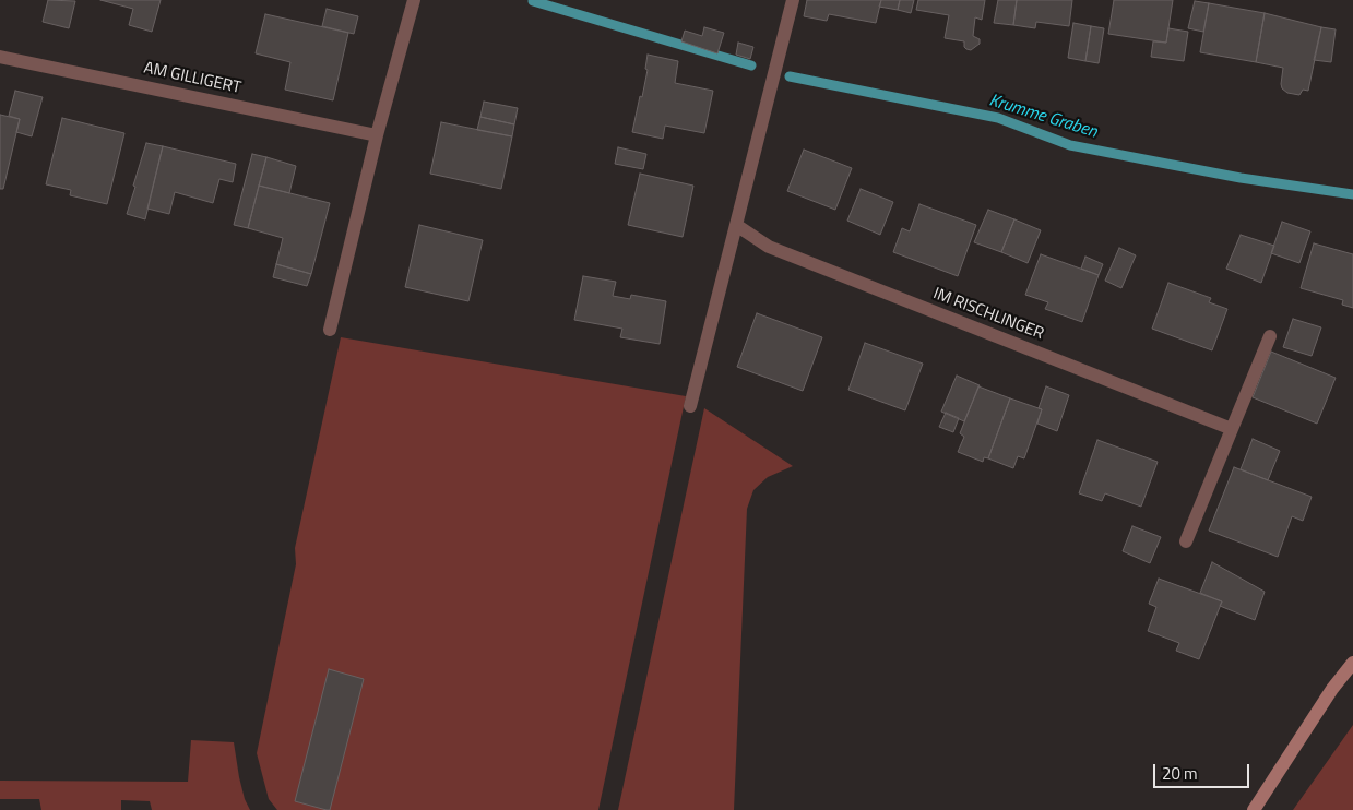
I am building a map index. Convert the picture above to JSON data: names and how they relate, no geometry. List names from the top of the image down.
{
  "streets": {
    "street": ["AM GILLIGERT", "IM RISCHLINGER"]
  },
  "water": ["Krumme Graben"],
  "scale_bar": "20 m"
}
